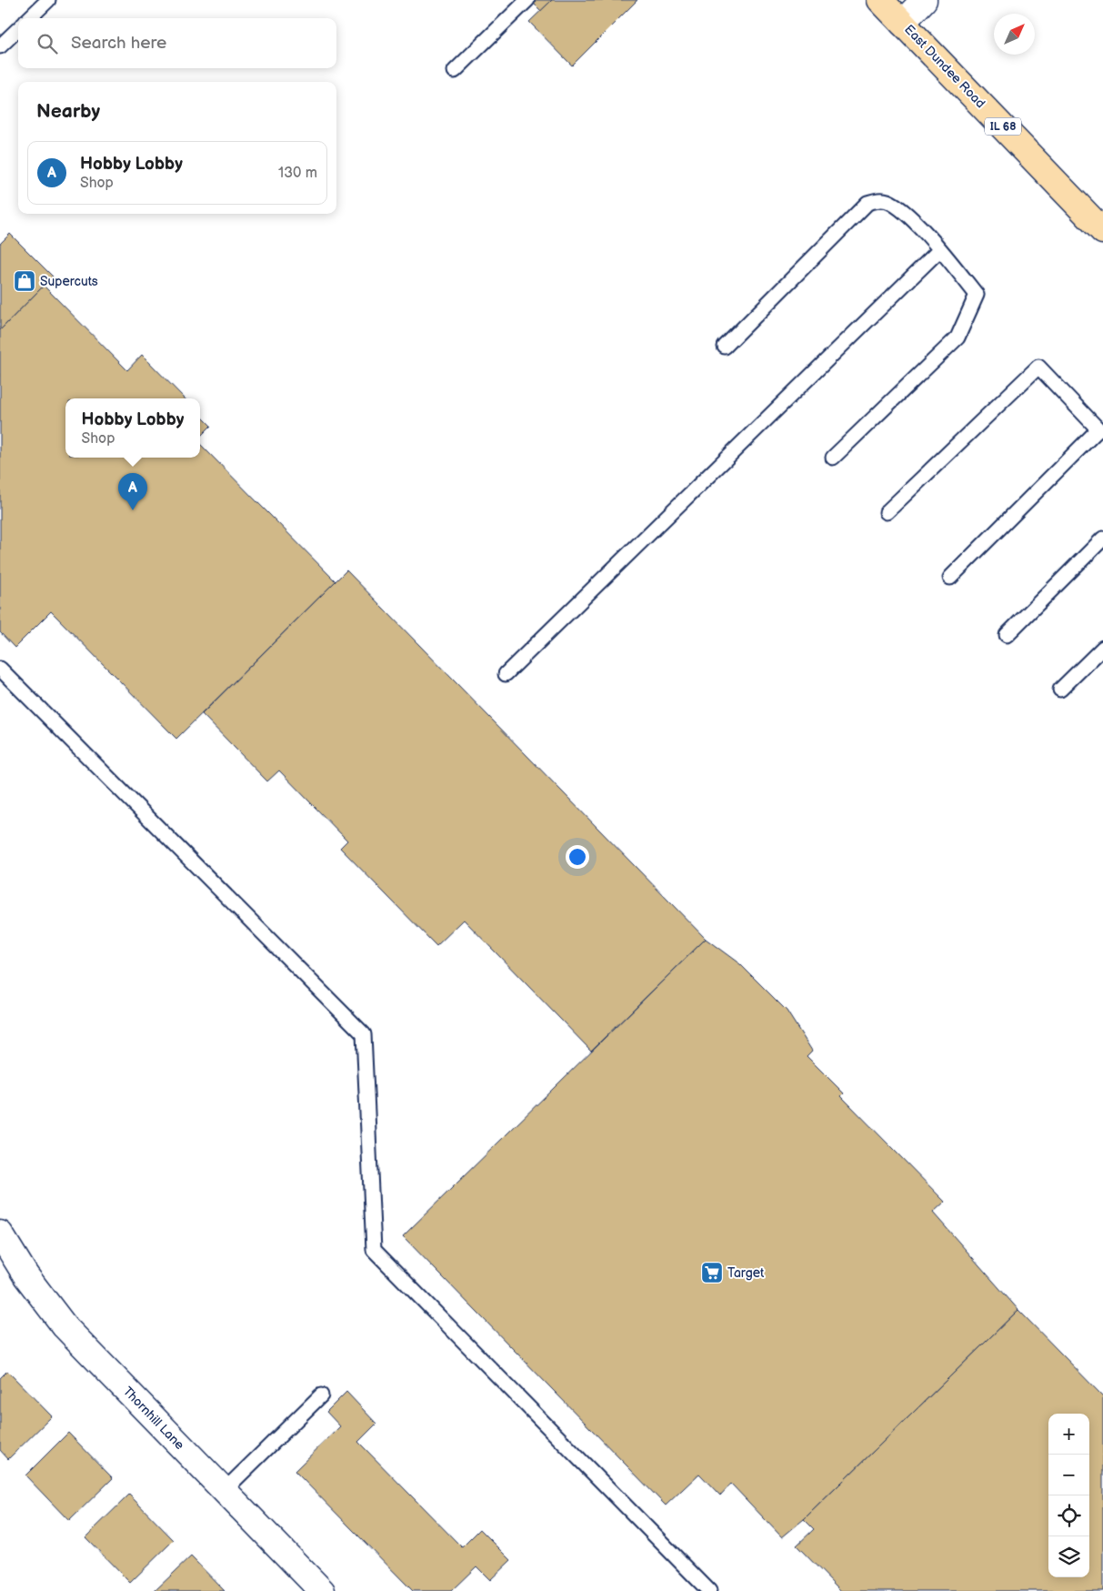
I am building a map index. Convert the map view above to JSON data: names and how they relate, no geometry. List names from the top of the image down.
{
  "streets": {
    "main road": ["East Dundee Road", "IL 68"],
    "street": ["Thornhill Lane"]
  },
  "places": {
    "shop": ["Supercuts"],
    "supermarket": ["Target"]
  },
  "north": "top right",
  "page": {
    "search": "Search here",
    "heading": "Nearby",
    "list": [
      {
        "mark": "A",
        "name": "Hobby Lobby",
        "note": "Shop",
        "value": "130 m"
      }
    ],
    "popup": ["Hobby Lobby", "Shop"],
    "pins": "A",
    "map_buttons": ["+", "−"]
  }
}
